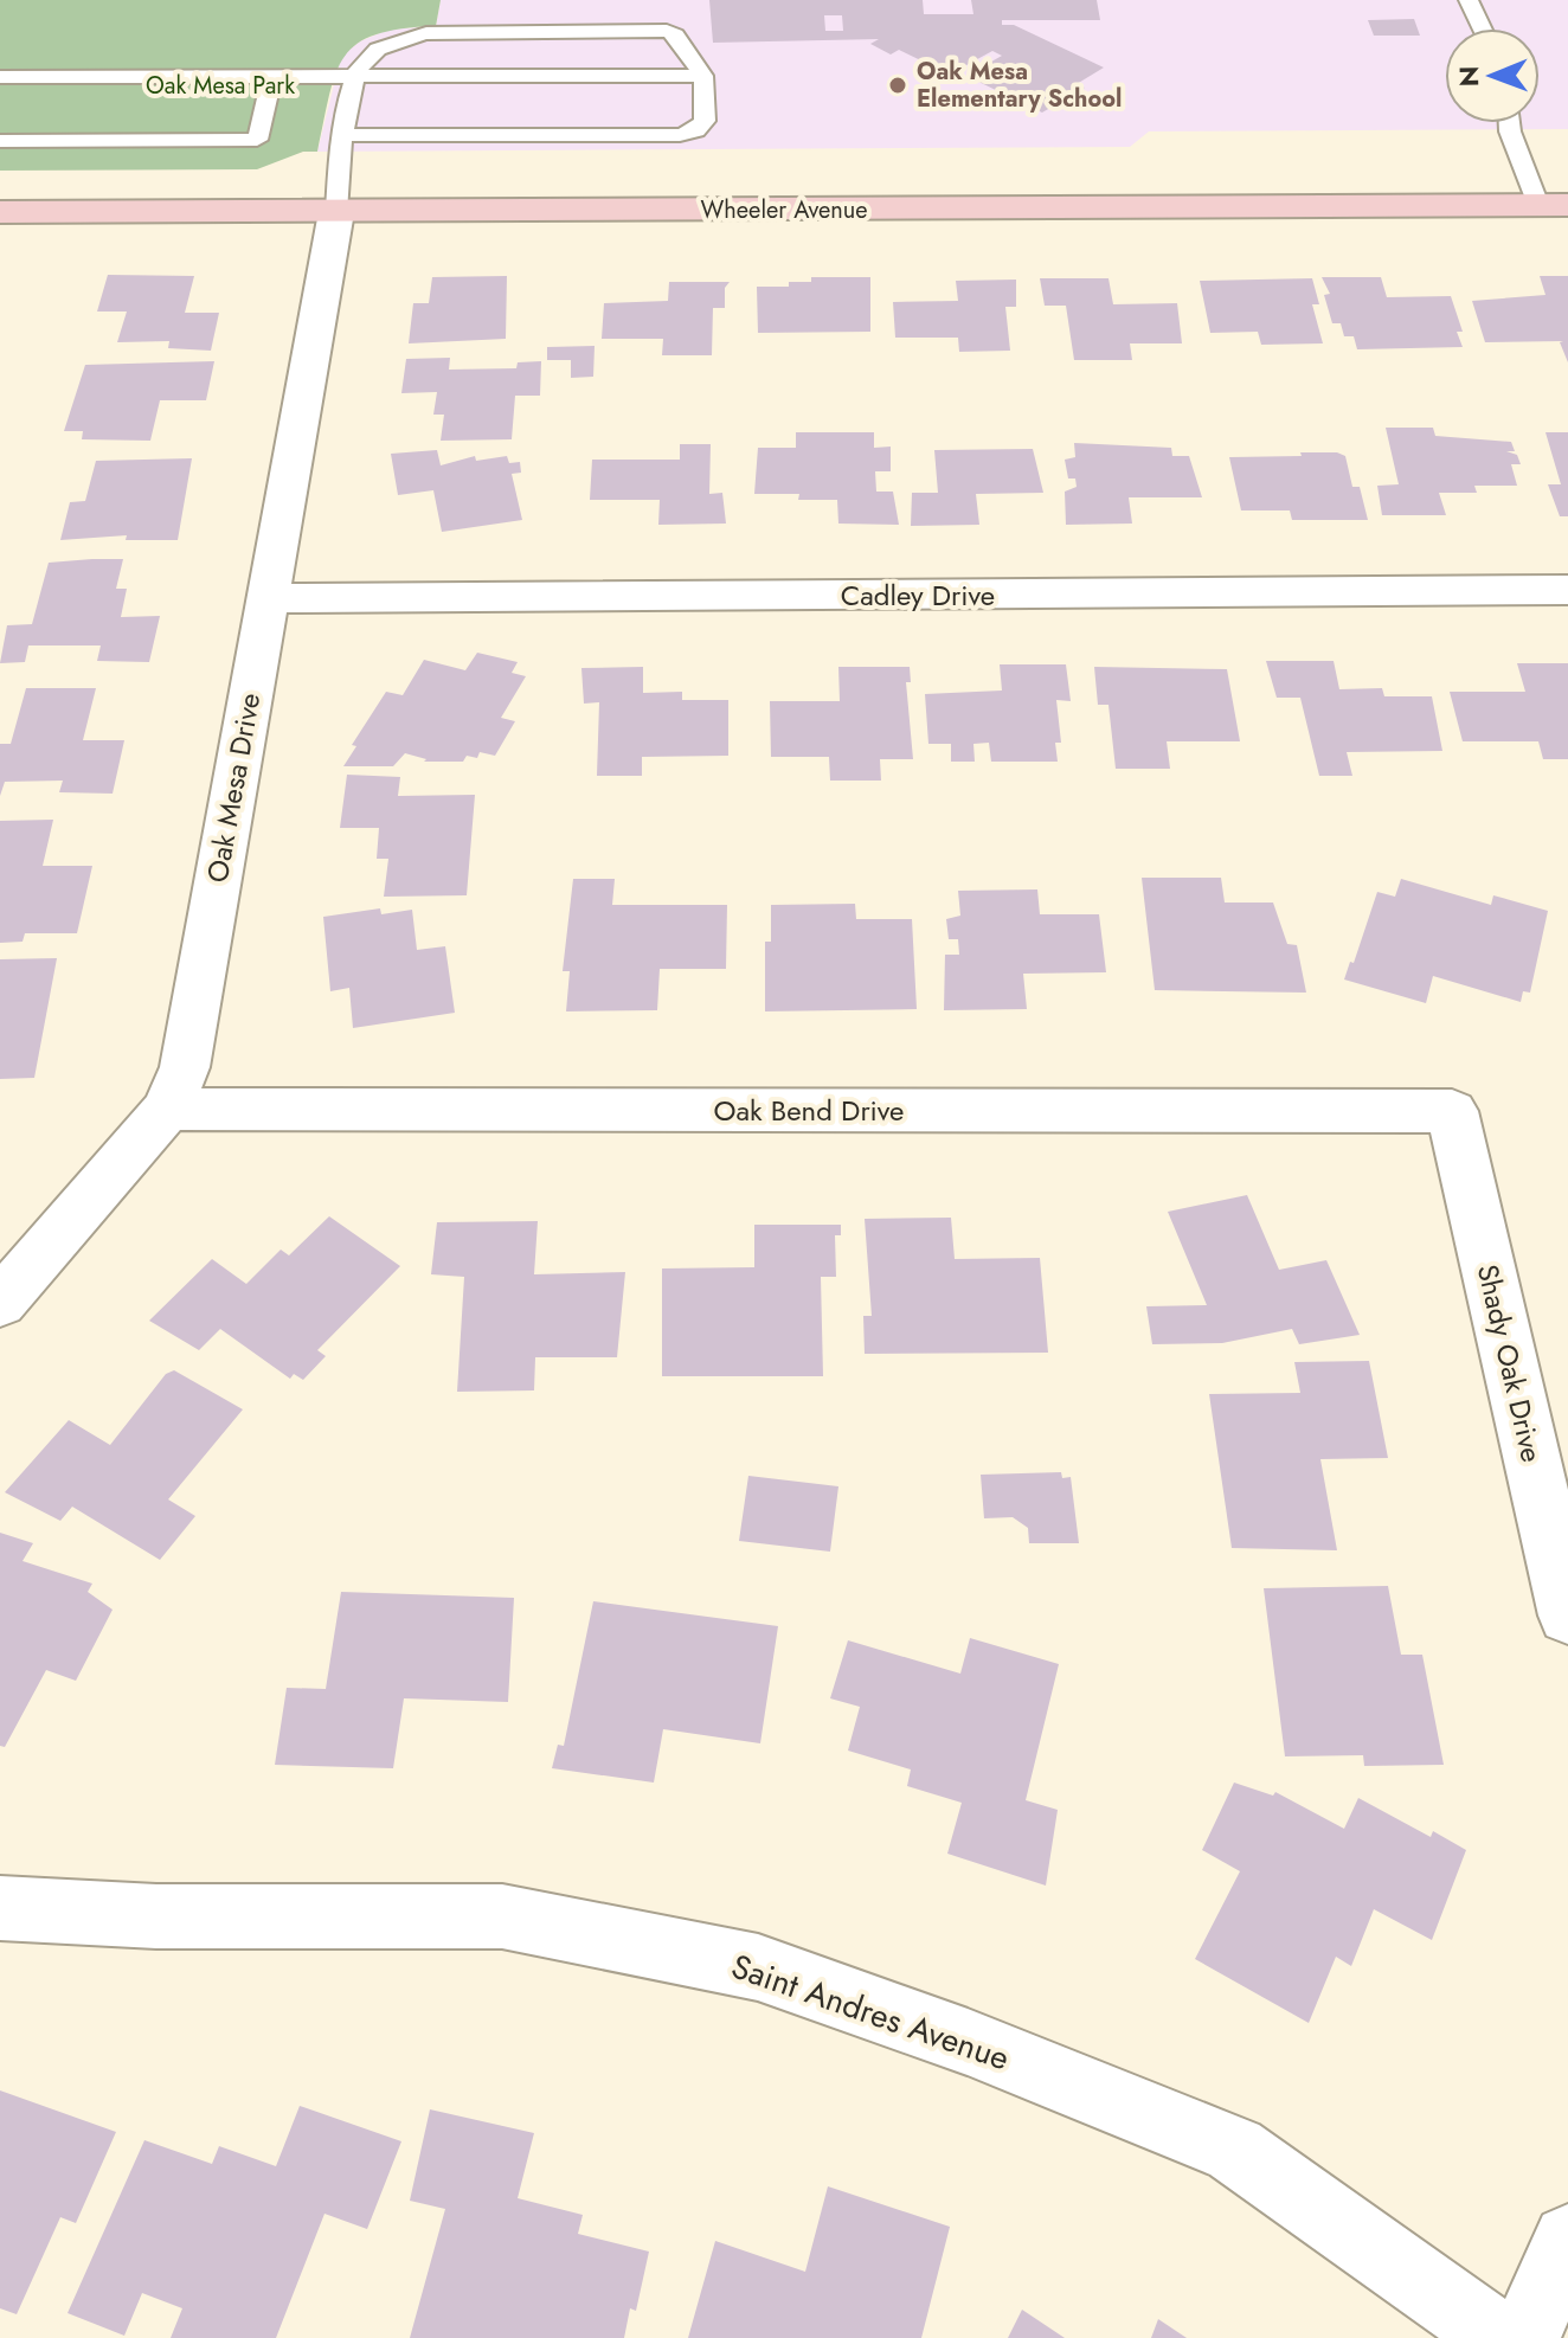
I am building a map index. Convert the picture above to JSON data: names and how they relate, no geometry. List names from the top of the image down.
{
  "streets": {
    "main road": ["Wheeler Avenue"],
    "street": [
      "Cadley Drive",
      "Oak Mesa Drive",
      "Oak Bend Drive",
      "Shady Oak Drive",
      "Saint Andres Avenue"
    ]
  },
  "crossings": [
    ["Wheeler Avenue", "Oak Mesa Drive"],
    ["Cadley Drive", "Oak Mesa Drive"],
    ["Oak Mesa Drive", "Oak Bend Drive"],
    ["Oak Bend Drive", "Shady Oak Drive"]
  ],
  "parks": ["Oak Mesa Park"],
  "places": ["Oak Mesa Elementary School"],
  "north": "left"
}
